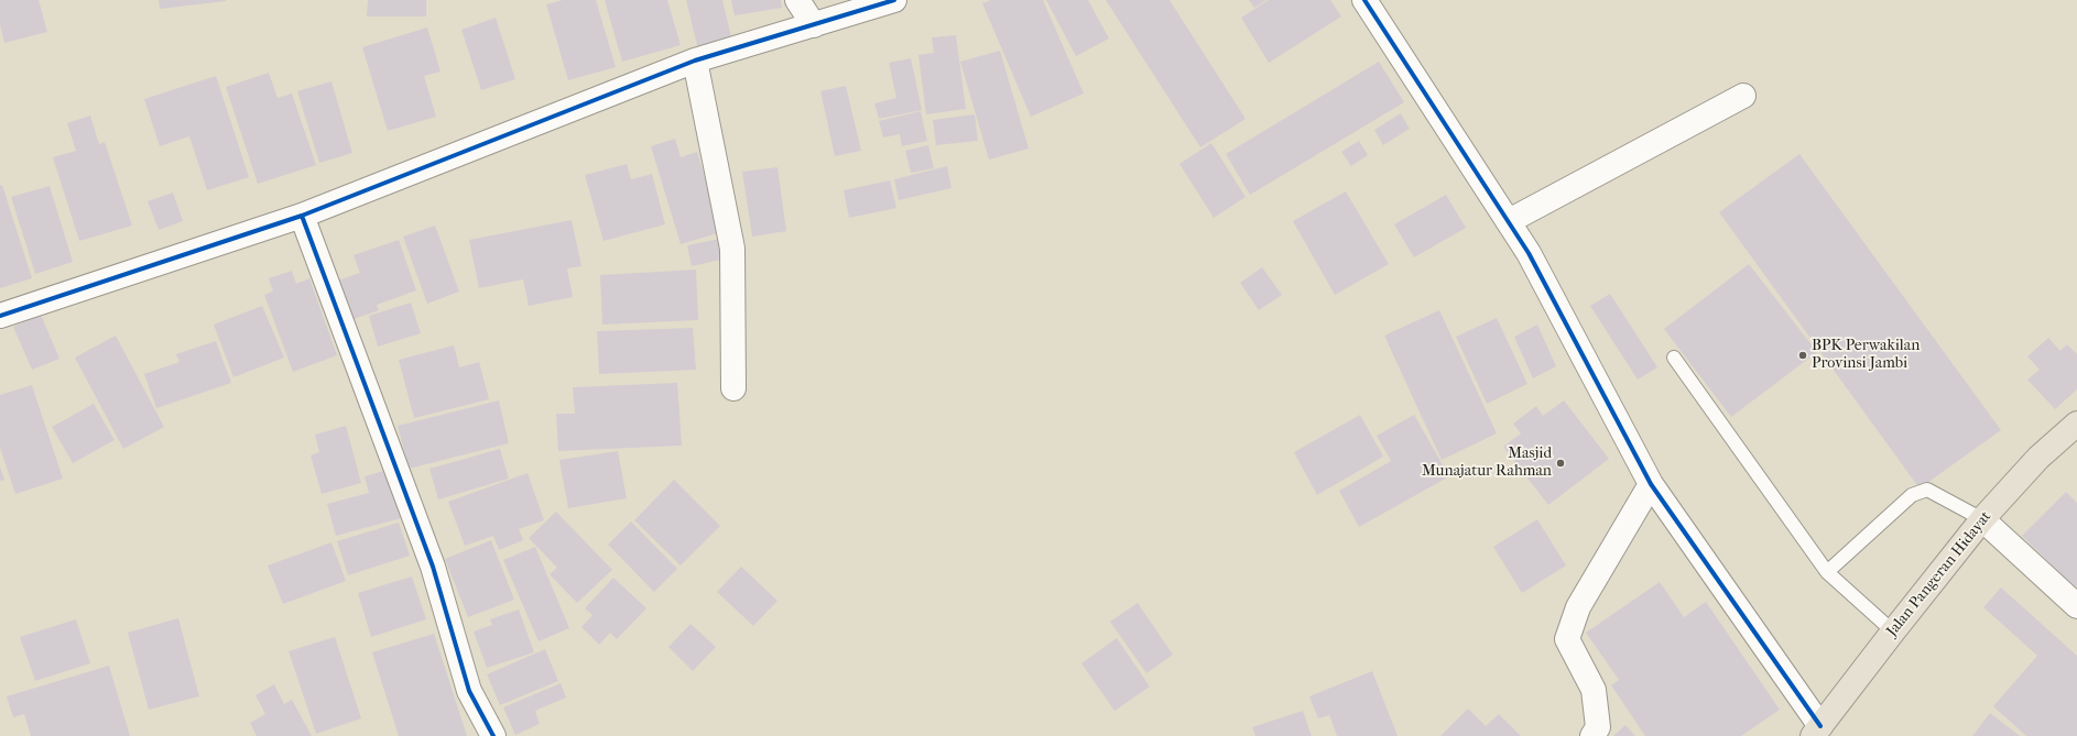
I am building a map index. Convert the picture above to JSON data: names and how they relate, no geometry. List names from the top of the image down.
{
  "streets": {
    "highway": ["Jalan Pangeran Hidayat"]
  },
  "places": ["BPK Perwakilan Provinsi Jambi", "Masjid Munajatur Rahman"]
}
